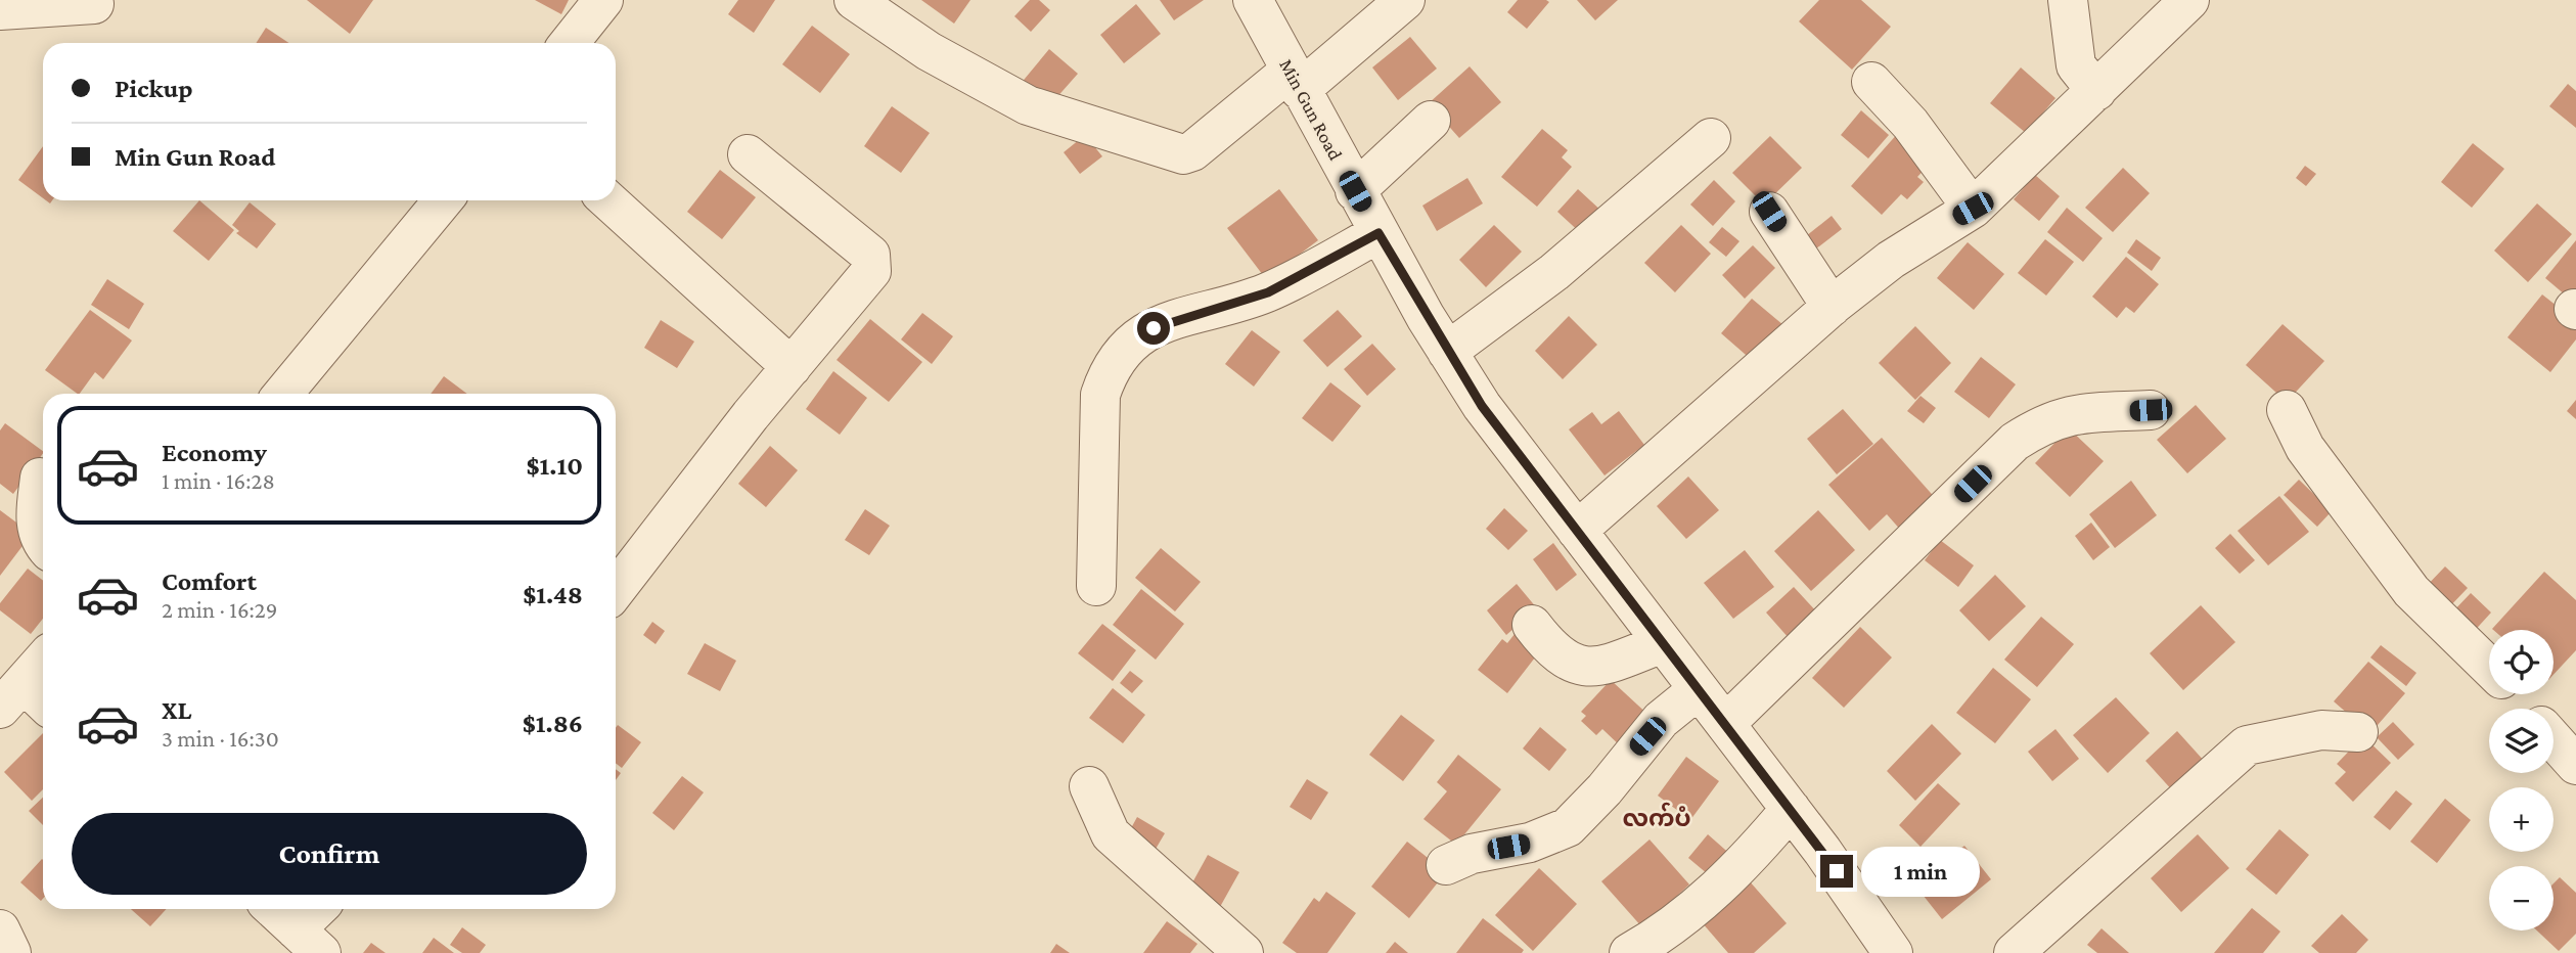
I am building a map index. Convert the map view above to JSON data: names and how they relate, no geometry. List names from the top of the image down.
{
  "streets": {
    "street": ["Min Gun Road"]
  },
  "districts": ["လက်ပံ"],
  "page": {
    "banner": ["Pickup", "Min Gun Road"],
    "list": [
      {
        "name": "Economy",
        "note": "1 min · 16:28",
        "value": "$1.10"
      },
      {
        "name": "Comfort",
        "note": "2 min · 16:29",
        "value": "$1.48"
      },
      {
        "name": "XL",
        "note": "3 min · 16:30",
        "value": "$1.86"
      }
    ],
    "map_buttons": ["+", "−"],
    "buttons": "Confirm",
    "bubble": "1 min"
  }
}
